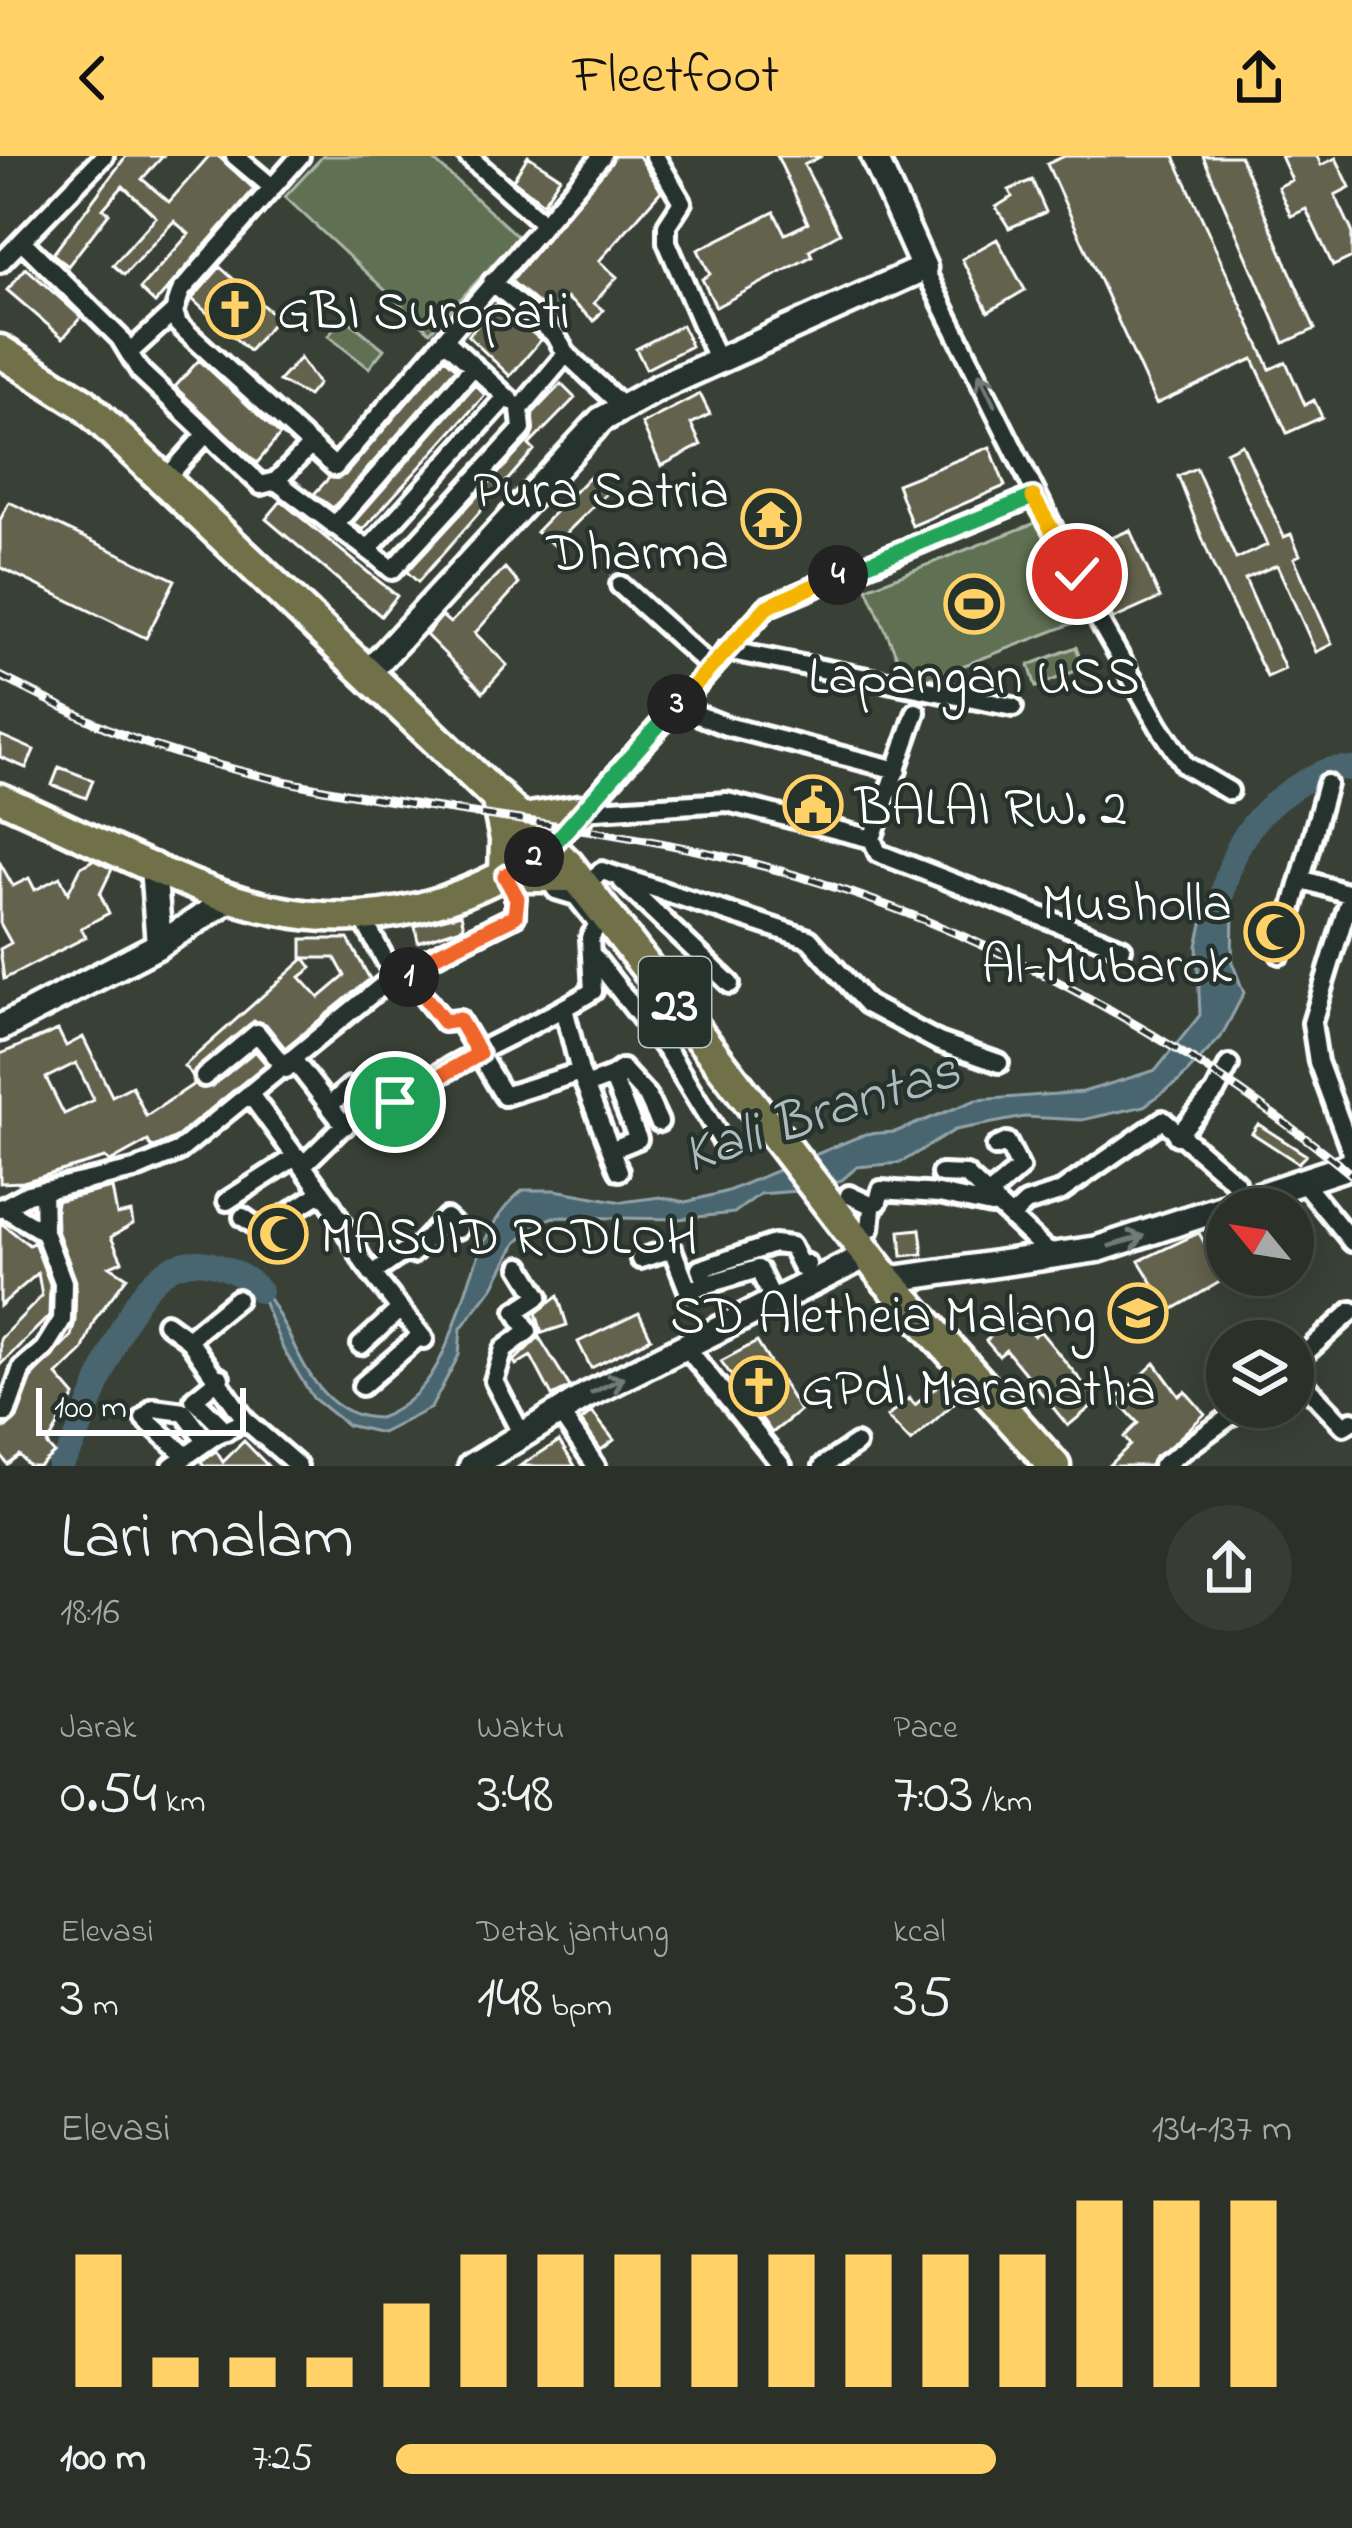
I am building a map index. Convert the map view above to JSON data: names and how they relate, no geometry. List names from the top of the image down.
{
  "streets": {
    "highway": ["23"]
  },
  "water": ["Kali Brantas"],
  "places": {
    "church": ["GBI Suropati", "GPdI Maranatha"],
    "temple": ["Pura Satria Dharma"],
    "sports": ["Lapangan USS"],
    "public building": ["BALAI RW. 2"],
    "mosque": ["Musholla Al-Mubarok", "MASJID RODLOH"],
    "school or university": ["SD Aletheia Malang"]
  },
  "scale_bar": "100 m",
  "north": "top left",
  "page": {
    "header": "Fleetfoot",
    "pins": [
      "4",
      "3",
      "2",
      "1"
    ],
    "scale": "100 m",
    "heading": ["Lari malam", "18:16"],
    "stats": [
      ["Jarak", "0.54 km"],
      ["Waktu", "3:48"],
      ["Pace", "7:03 /km"],
      ["Elevasi", "3 m"],
      ["Detak jantung", "148 bpm"],
      ["kcal", "35"]
    ],
    "chart": ["Elevasi", "134–137 m"],
    "list": [
      {
        "name": "100 m",
        "note": "7:25"
      }
    ]
  }
}
